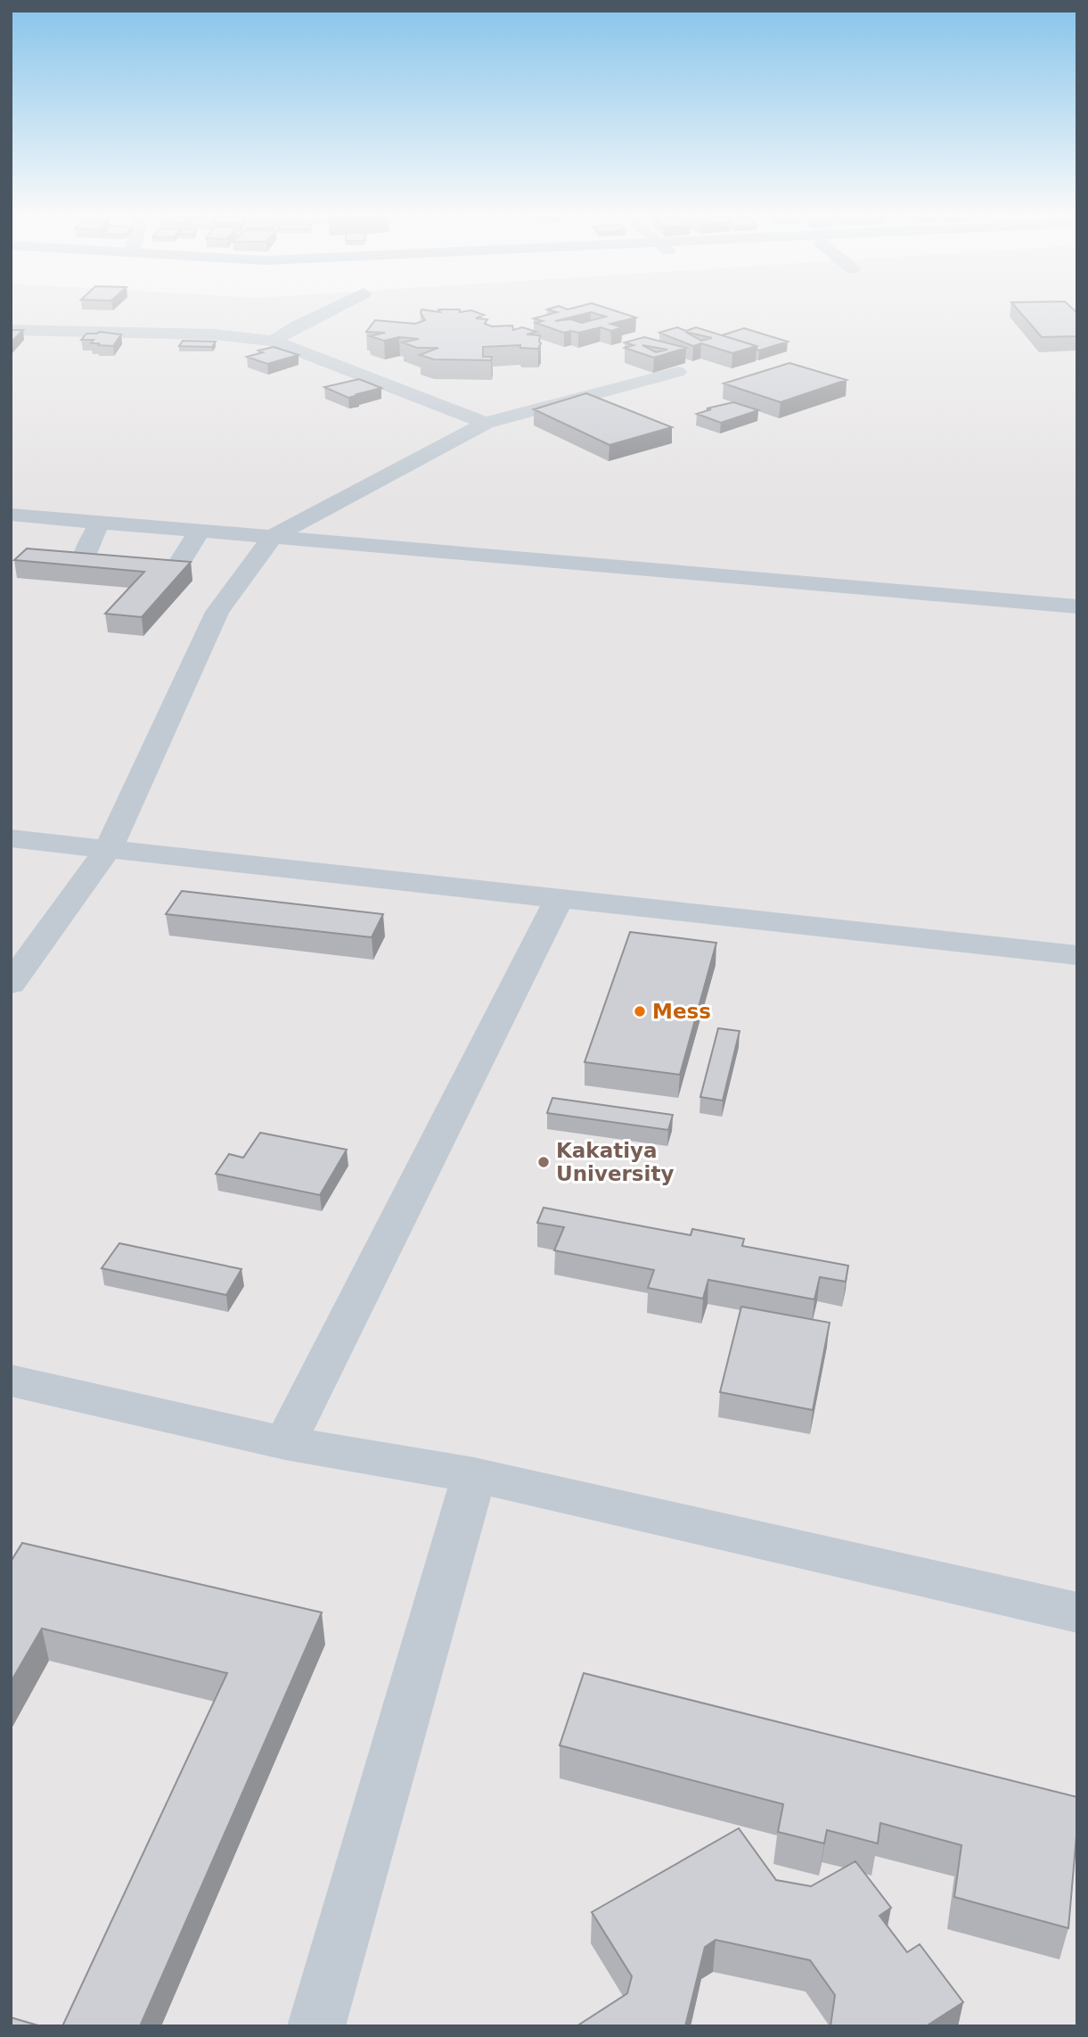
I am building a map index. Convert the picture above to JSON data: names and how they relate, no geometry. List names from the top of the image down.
{
  "places": ["Mess", "Kakatiya University"]
}
